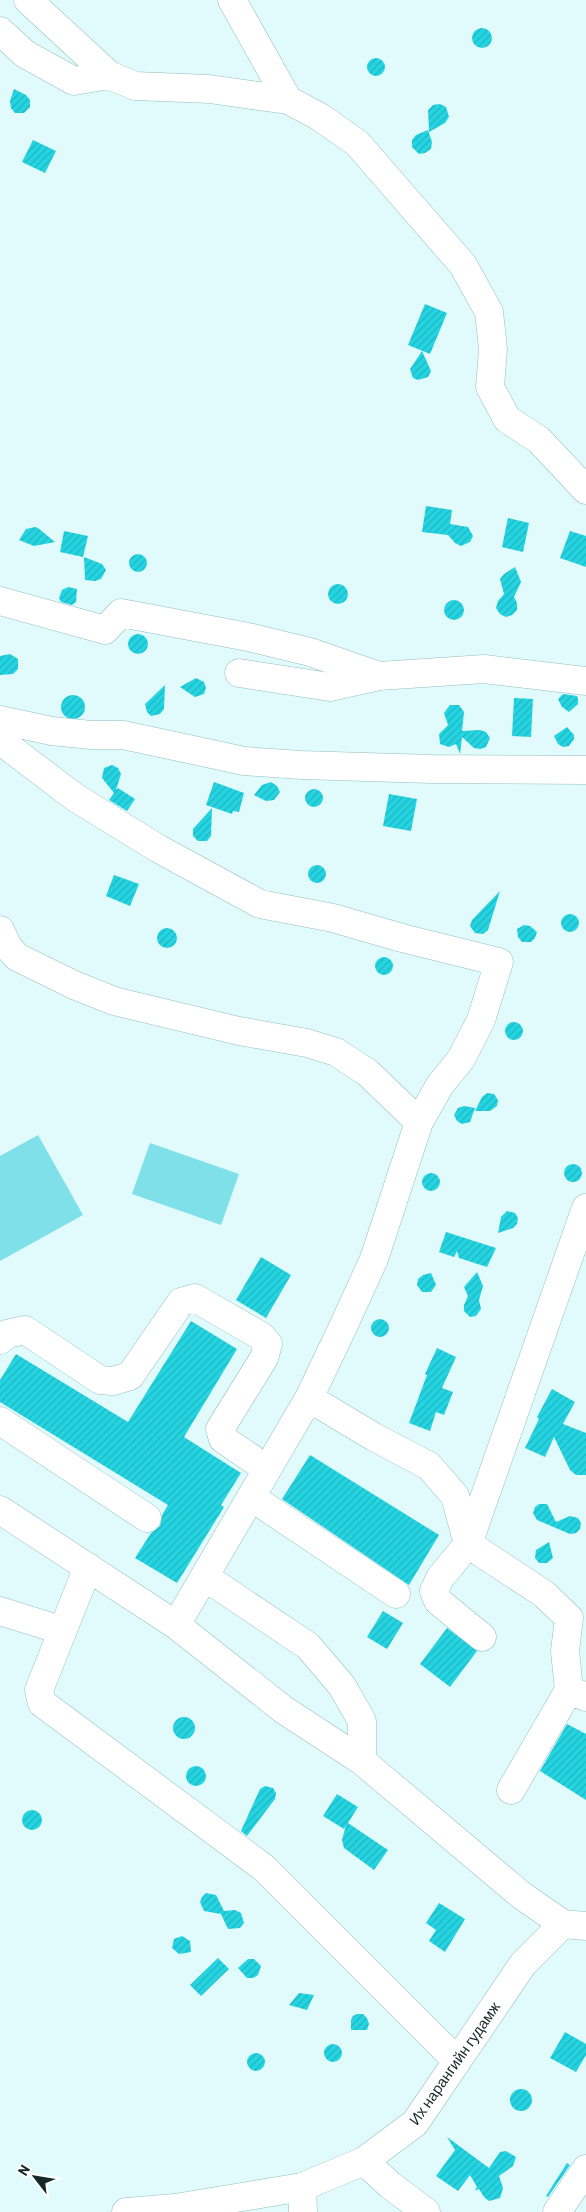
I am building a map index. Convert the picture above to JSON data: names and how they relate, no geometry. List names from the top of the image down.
{
  "streets": {
    "street": ["Их нарангийн гудамж"]
  },
  "north": "top left"
}
